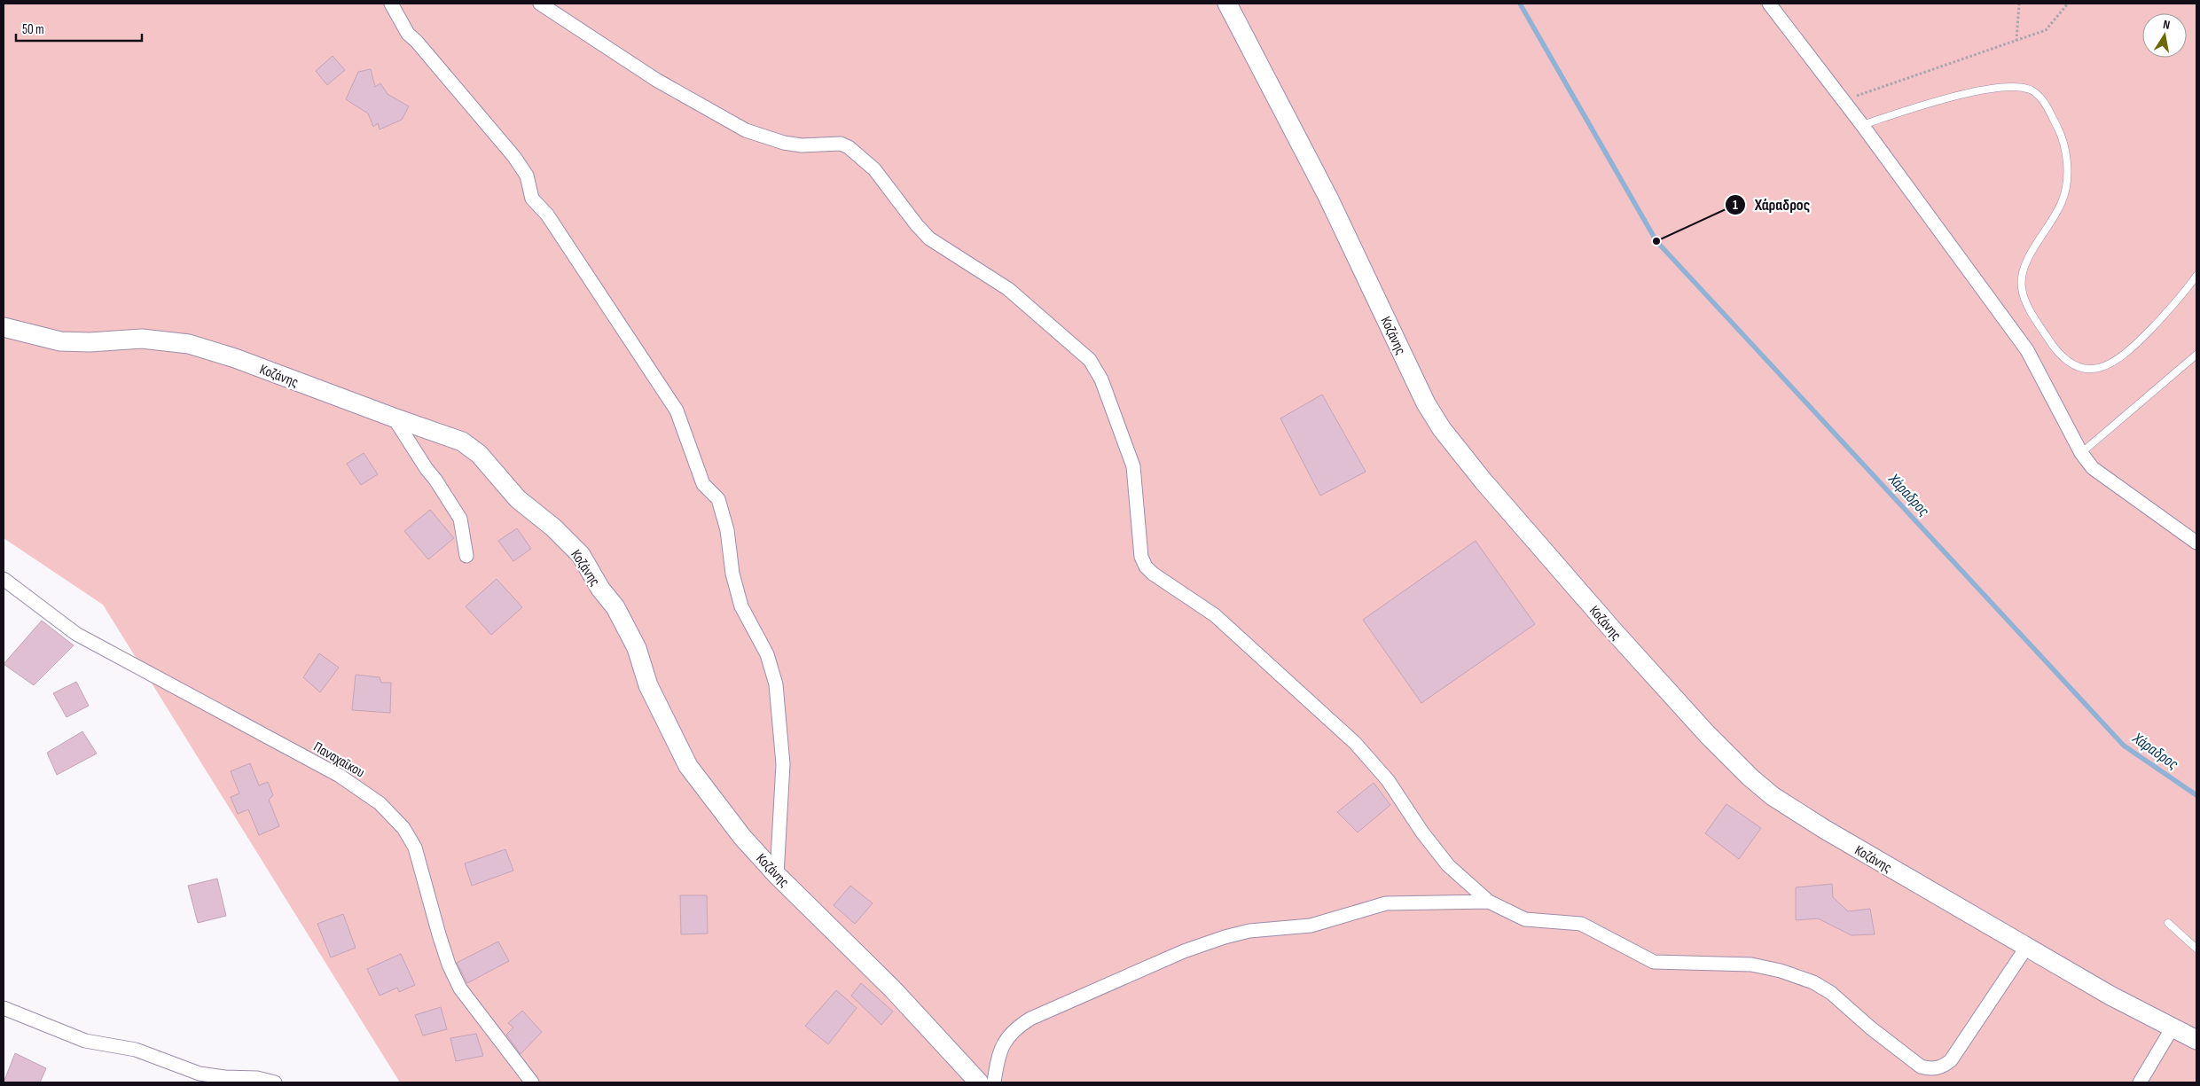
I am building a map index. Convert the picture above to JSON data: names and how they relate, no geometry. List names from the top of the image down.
{
  "streets": {
    "street": ["Κοζάνης", "Παναχαϊκου"]
  },
  "water": ["Χάραδρος"],
  "places": ["Χάραδρος"],
  "scale_bar": "50 m",
  "north": "top"
}
